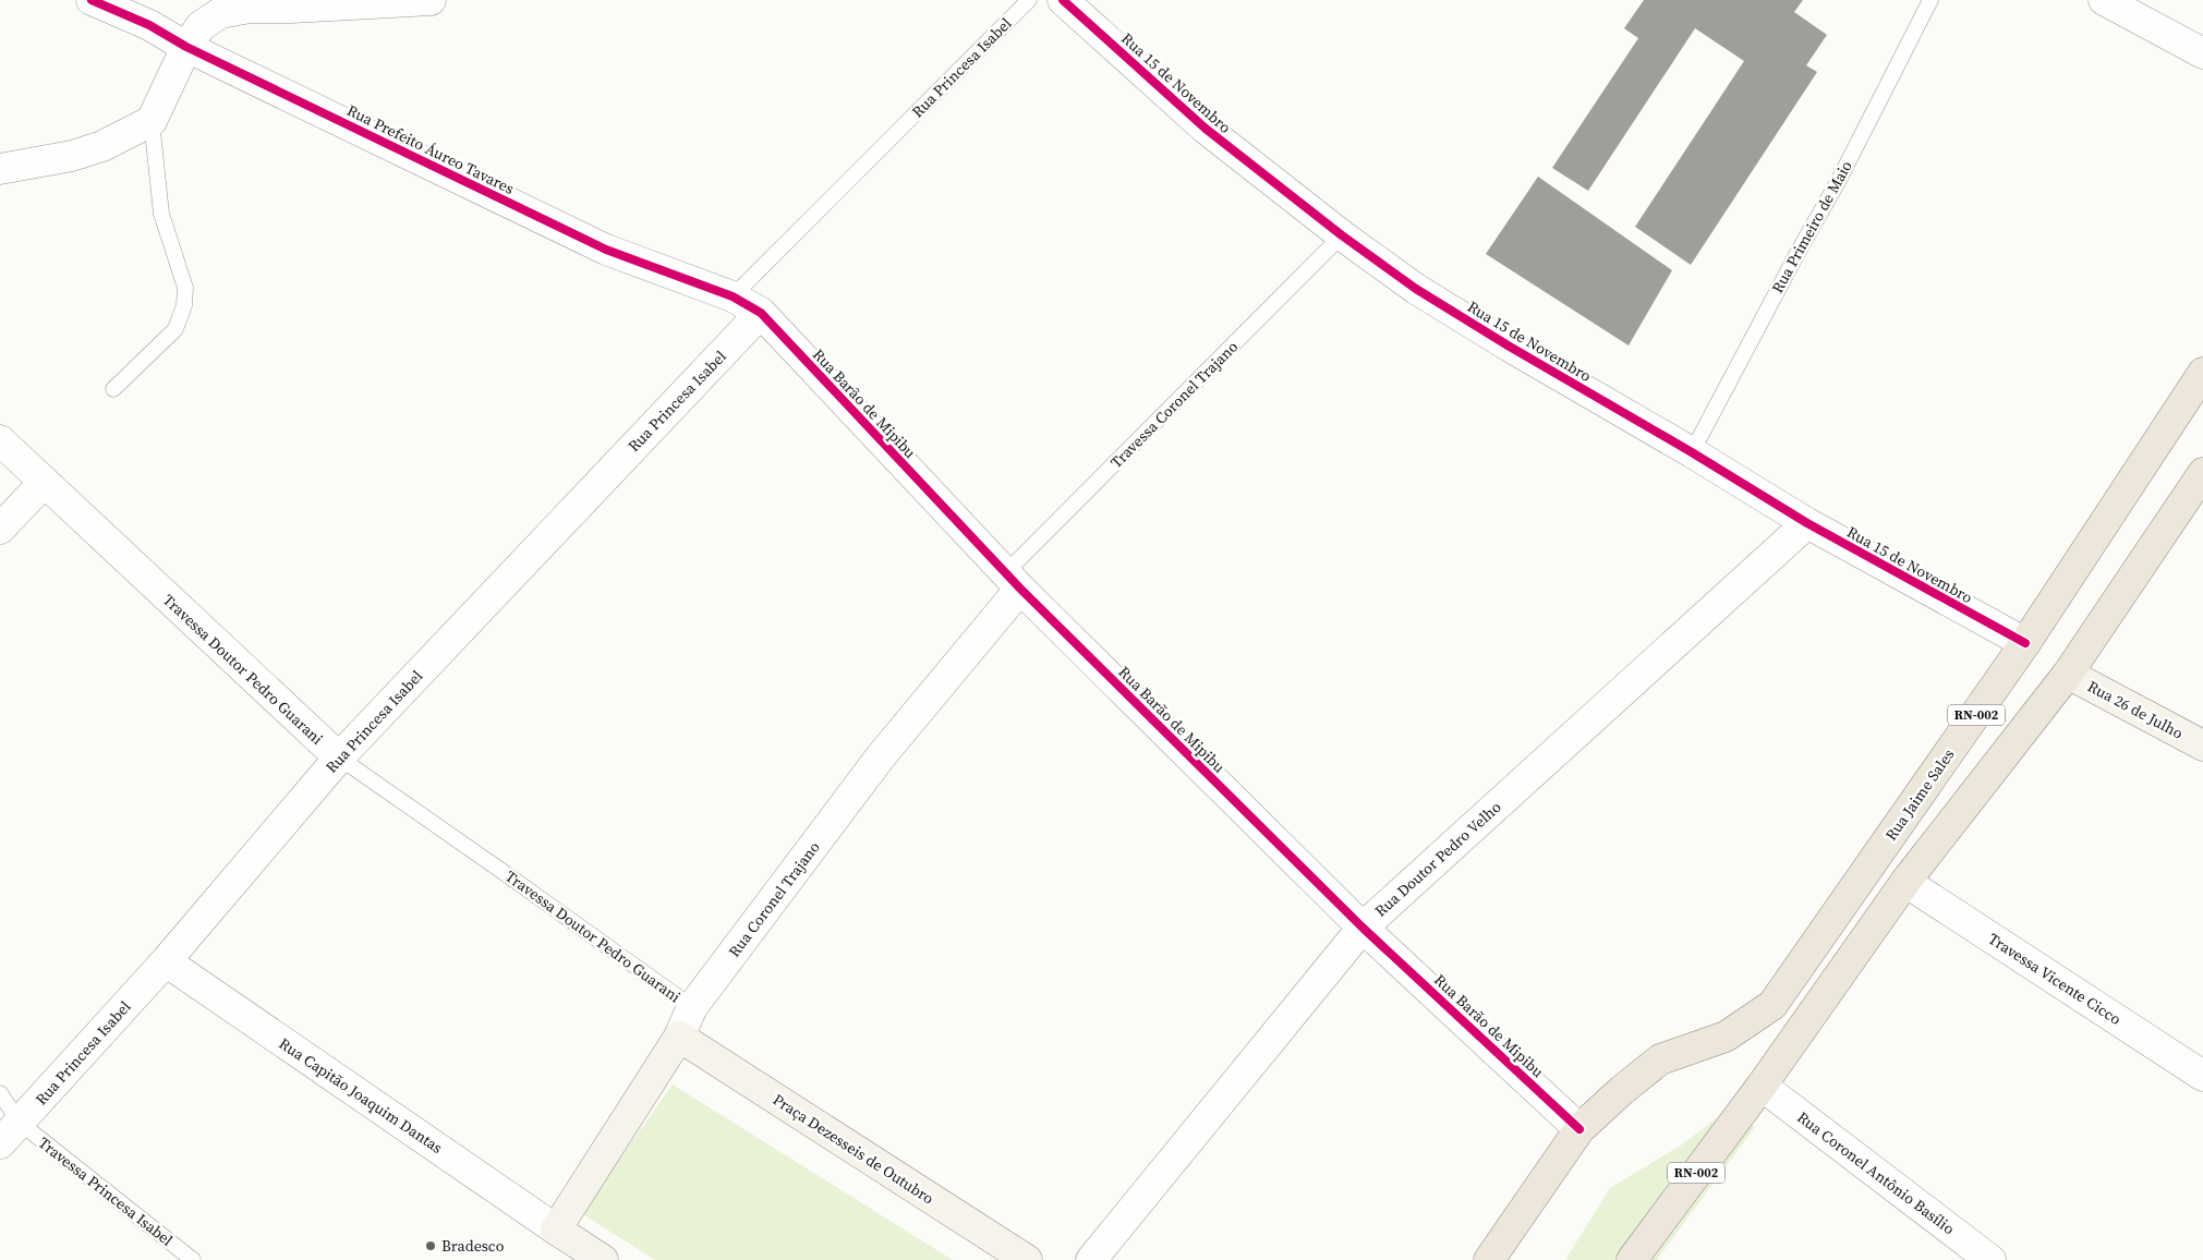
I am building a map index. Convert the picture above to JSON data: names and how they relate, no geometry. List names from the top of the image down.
{
  "streets": {
    "main road": ["RN-002", "Rua Jaime Sales"],
    "street": [
      "Rua Princesa Isabel",
      "Rua 15 de Novembro",
      "Rua Prefeito Áureo Tavares",
      "Rua Barão de Mipibu",
      "Travessa Doutor Pedro Guarani",
      "Rua 26 de Julho",
      "Rua Doutor Pedro Velho",
      "Rua Coronel Trajano",
      "Travessa Vicente Cicco",
      "Rua Capitão Joaquim Dantas",
      "Praça Dezesseis de Outubro",
      "Rua Coronel Antônio Basílio"
    ],
    "lane": ["Rua Primeiro de Maio", "Travessa Coronel Trajano", "Travessa Princesa Isabel"]
  },
  "crossings": [
    ["Rua Princesa Isabel", "Rua Prefeito Áureo Tavares"],
    ["Rua Princesa Isabel", "Rua Barão de Mipibu"],
    ["Rua Princesa Isabel", "Travessa Doutor Pedro Guarani"],
    ["Rua Princesa Isabel", "Rua Capitão Joaquim Dantas"],
    ["Rua Princesa Isabel", "Travessa Princesa Isabel"],
    ["Rua 15 de Novembro", "Rua Primeiro de Maio"],
    ["Rua 15 de Novembro", "Travessa Coronel Trajano"],
    ["Rua 15 de Novembro", "Rua Jaime Sales"],
    ["Rua 15 de Novembro", "Rua Doutor Pedro Velho"],
    ["Rua Prefeito Áureo Tavares", "Rua Barão de Mipibu"],
    ["Rua Barão de Mipibu", "Travessa Coronel Trajano"],
    ["Rua Barão de Mipibu", "RN-002"],
    ["Rua Barão de Mipibu", "Rua Jaime Sales"],
    ["Rua Barão de Mipibu", "Rua Doutor Pedro Velho"],
    ["Rua Barão de Mipibu", "Rua Coronel Trajano"],
    ["Travessa Coronel Trajano", "Rua Coronel Trajano"],
    ["Travessa Doutor Pedro Guarani", "Rua Coronel Trajano"],
    ["Rua 26 de Julho", "RN-002"],
    ["RN-002", "Rua Jaime Sales"],
    ["RN-002", "Travessa Vicente Cicco"],
    ["RN-002", "Rua Coronel Antônio Basílio"],
    ["Rua Coronel Trajano", "Rua Capitão Joaquim Dantas"],
    ["Rua Coronel Trajano", "Praça Dezesseis de Outubro"]
  ],
  "places": ["Bradesco"]
}
